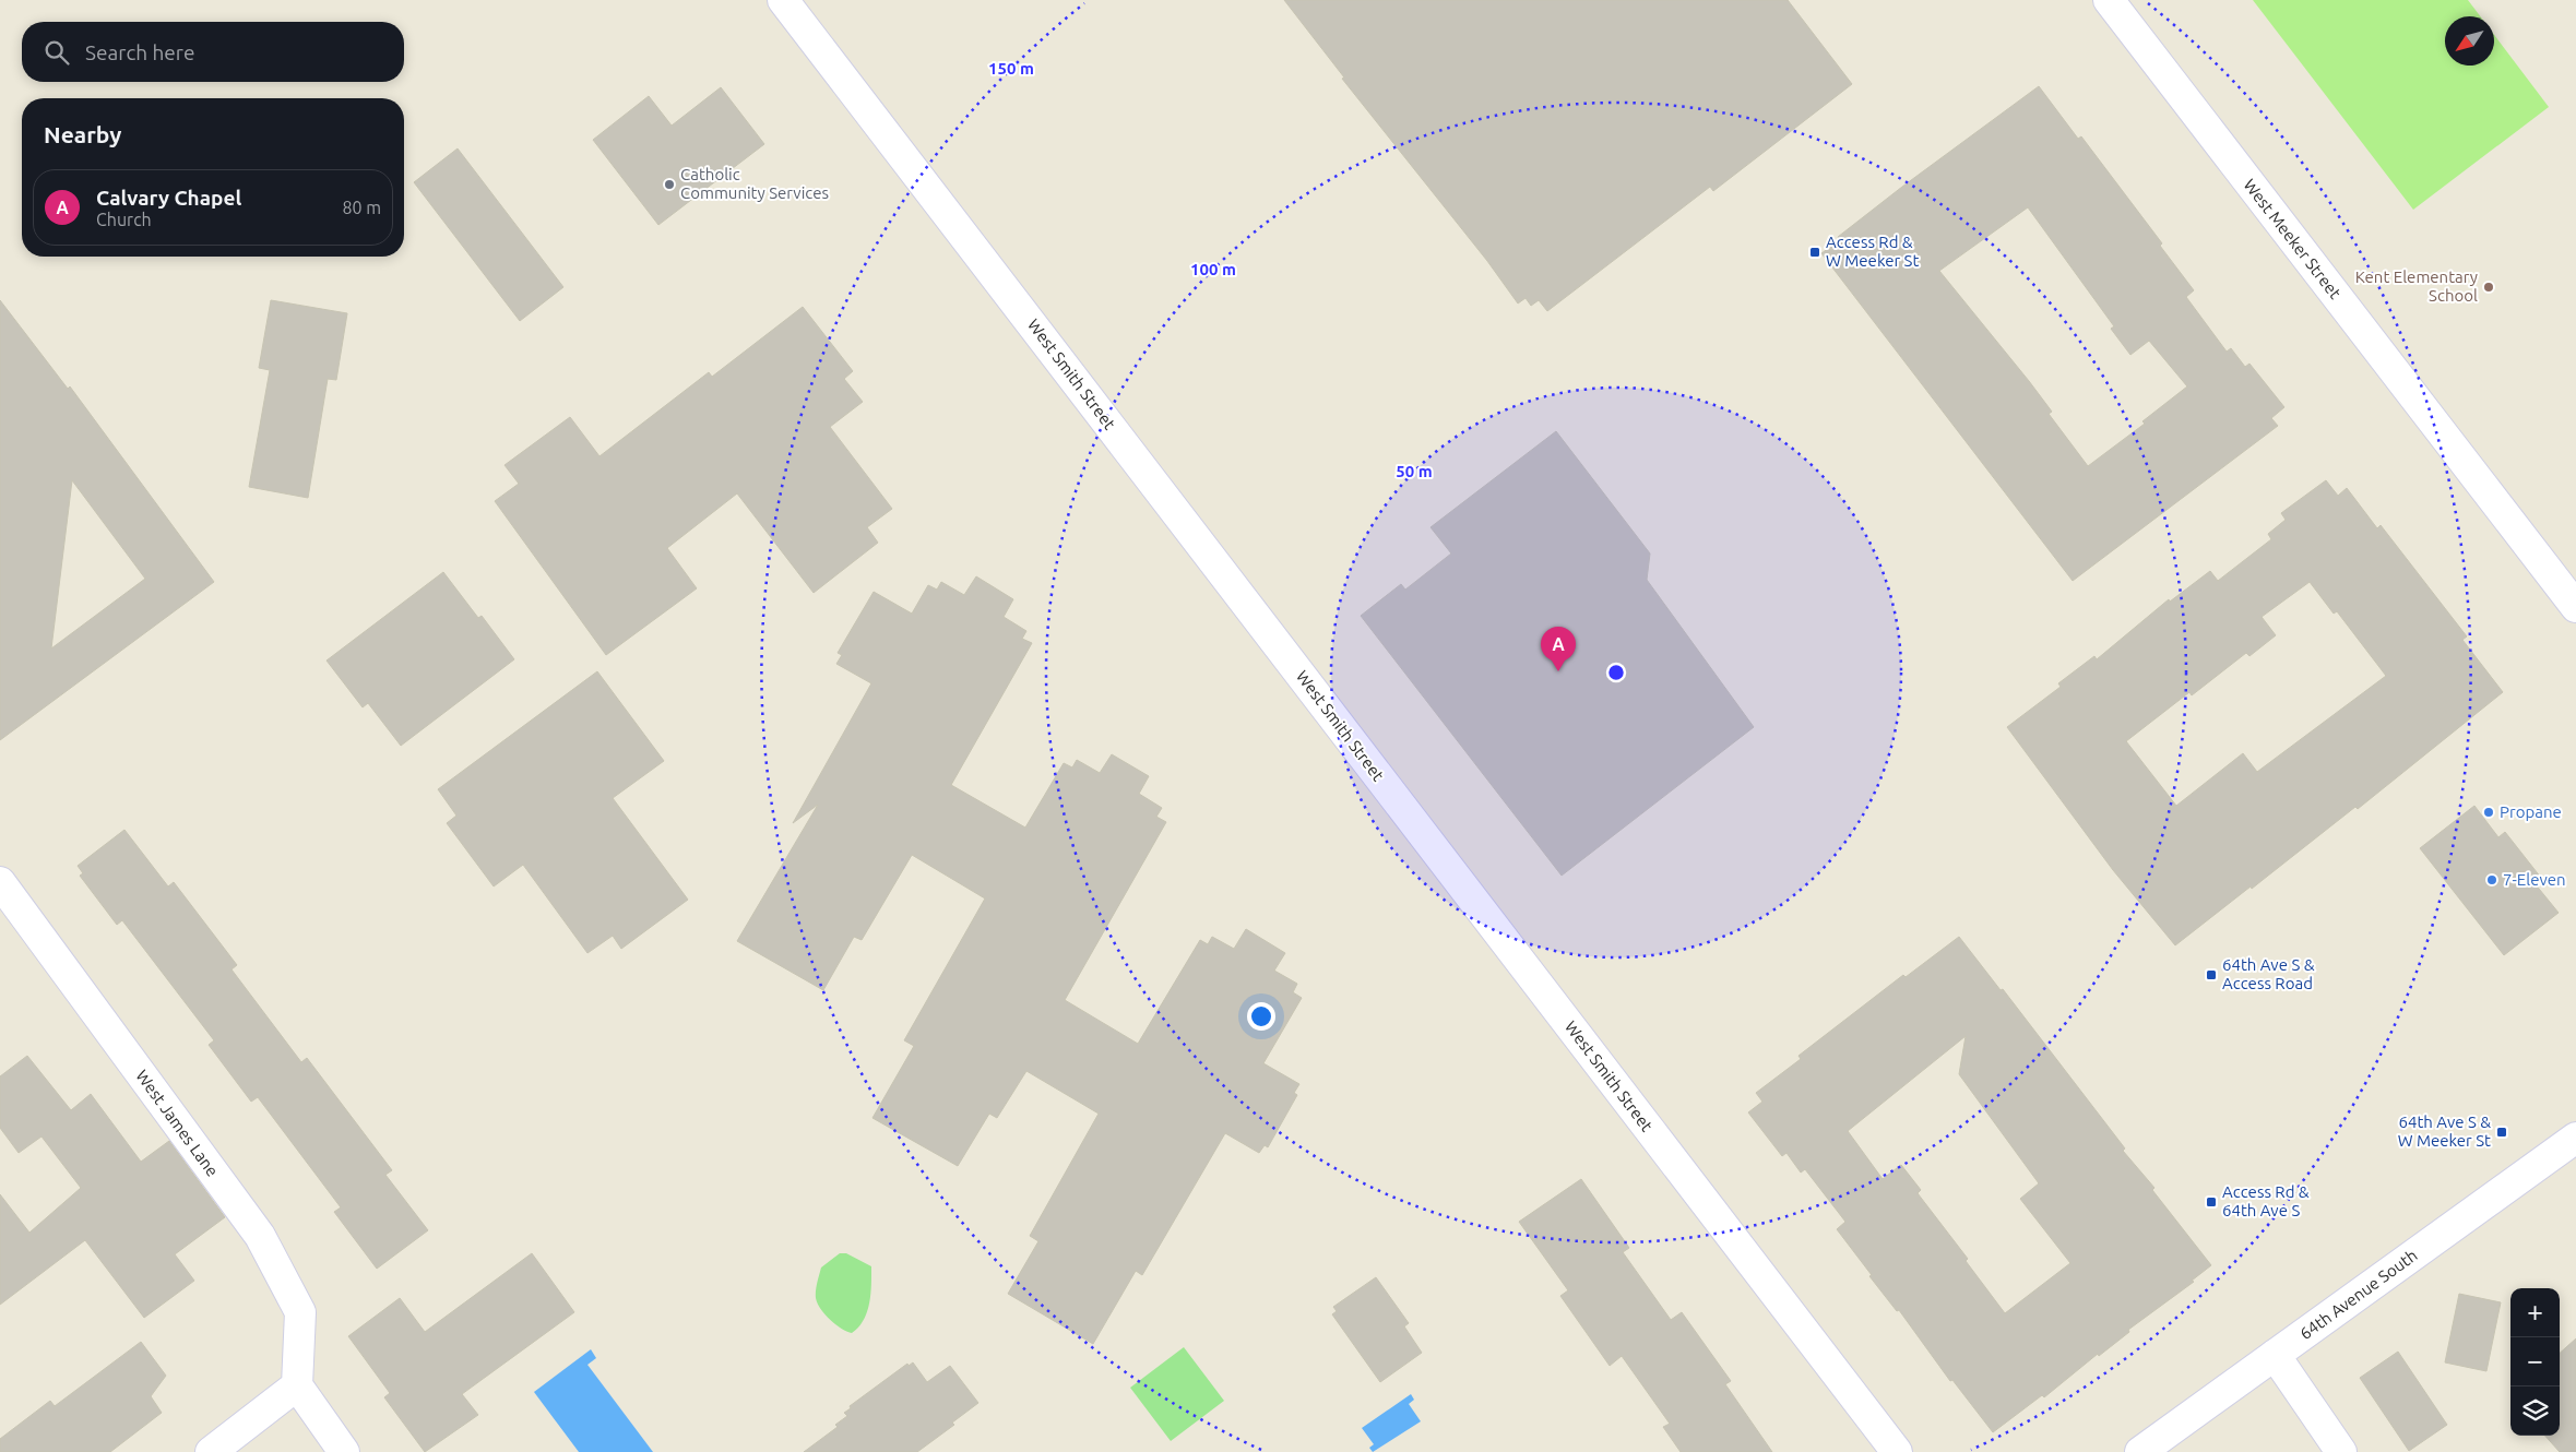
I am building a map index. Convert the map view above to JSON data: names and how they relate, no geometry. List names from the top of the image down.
{
  "streets": {
    "street": [
      "West Meeker Street",
      "West Smith Street",
      "West James Lane",
      "64th Avenue South"
    ]
  },
  "places": {
    "other": [
      "Catholic Community Services",
      "Kent Elementary School",
      "Propane",
      "7-Eleven"
    ],
    "transit": [
      "Access Rd & W Meeker St",
      "64th Ave S & Access Road",
      "64th Ave S & W Meeker St",
      "Access Rd & 64th Ave S"
    ]
  },
  "north": "bottom left",
  "page": {
    "search": "Search here",
    "heading": "Nearby",
    "list": [
      {
        "mark": "A",
        "name": "Calvary Chapel",
        "note": "Church",
        "value": "80 m"
      }
    ],
    "pins": "A",
    "map_buttons": ["+", "−"]
  },
  "rings": ["150 m", "100 m", "50 m"]
}
